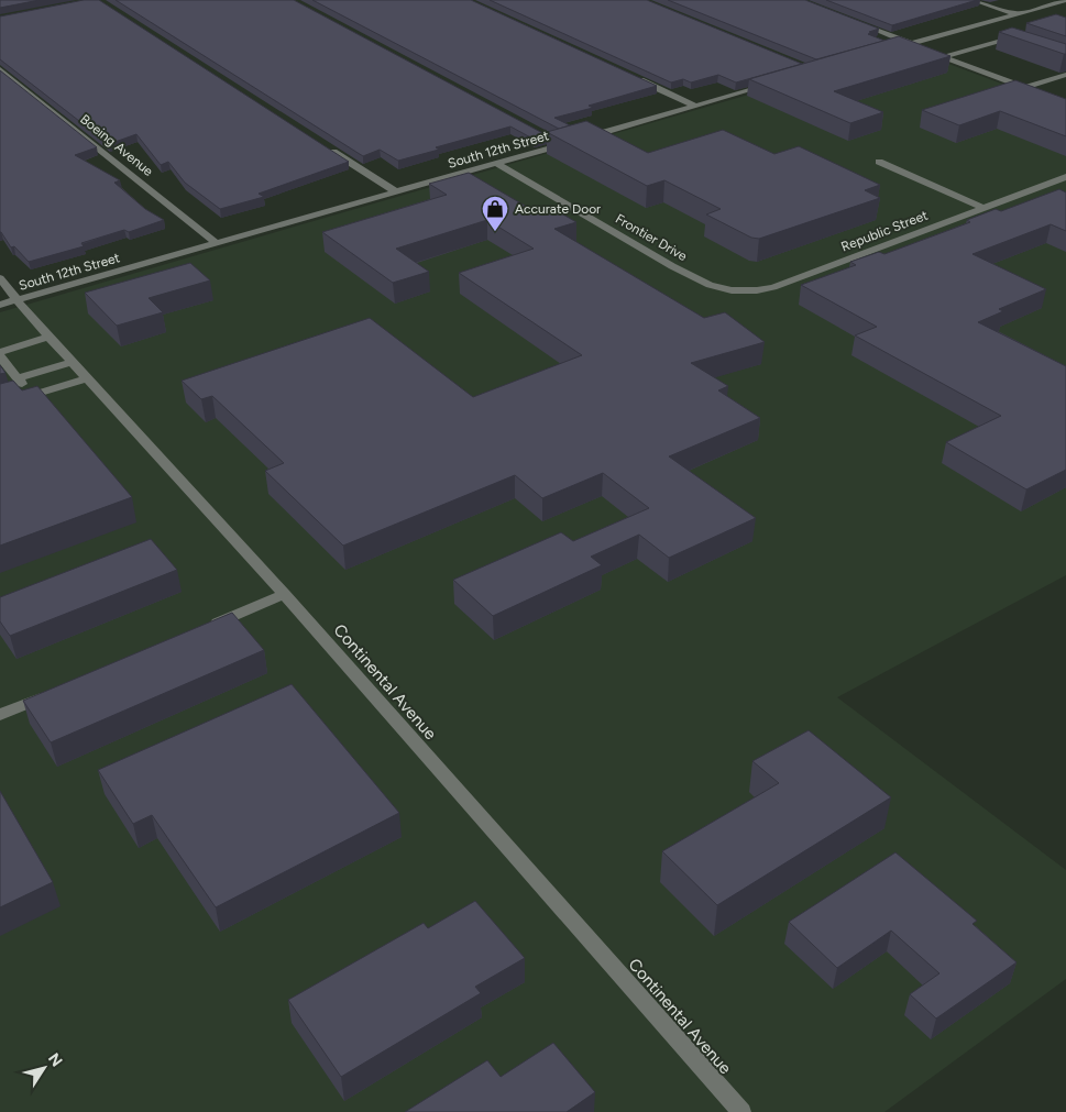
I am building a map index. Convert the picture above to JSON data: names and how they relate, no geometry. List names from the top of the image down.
{
  "streets": {
    "street": [
      "Boeing Avenue",
      "South 12th Street",
      "Republic Street",
      "Frontier Drive",
      "Continental Avenue"
    ]
  },
  "crossings": [
    ["Boeing Avenue", "South 12th Street"],
    ["South 12th Street", "Frontier Drive"],
    ["South 12th Street", "Continental Avenue"],
    ["Republic Street", "Frontier Drive"]
  ],
  "places": {
    "shop": ["Accurate Door"]
  },
  "north": "top right"
}
